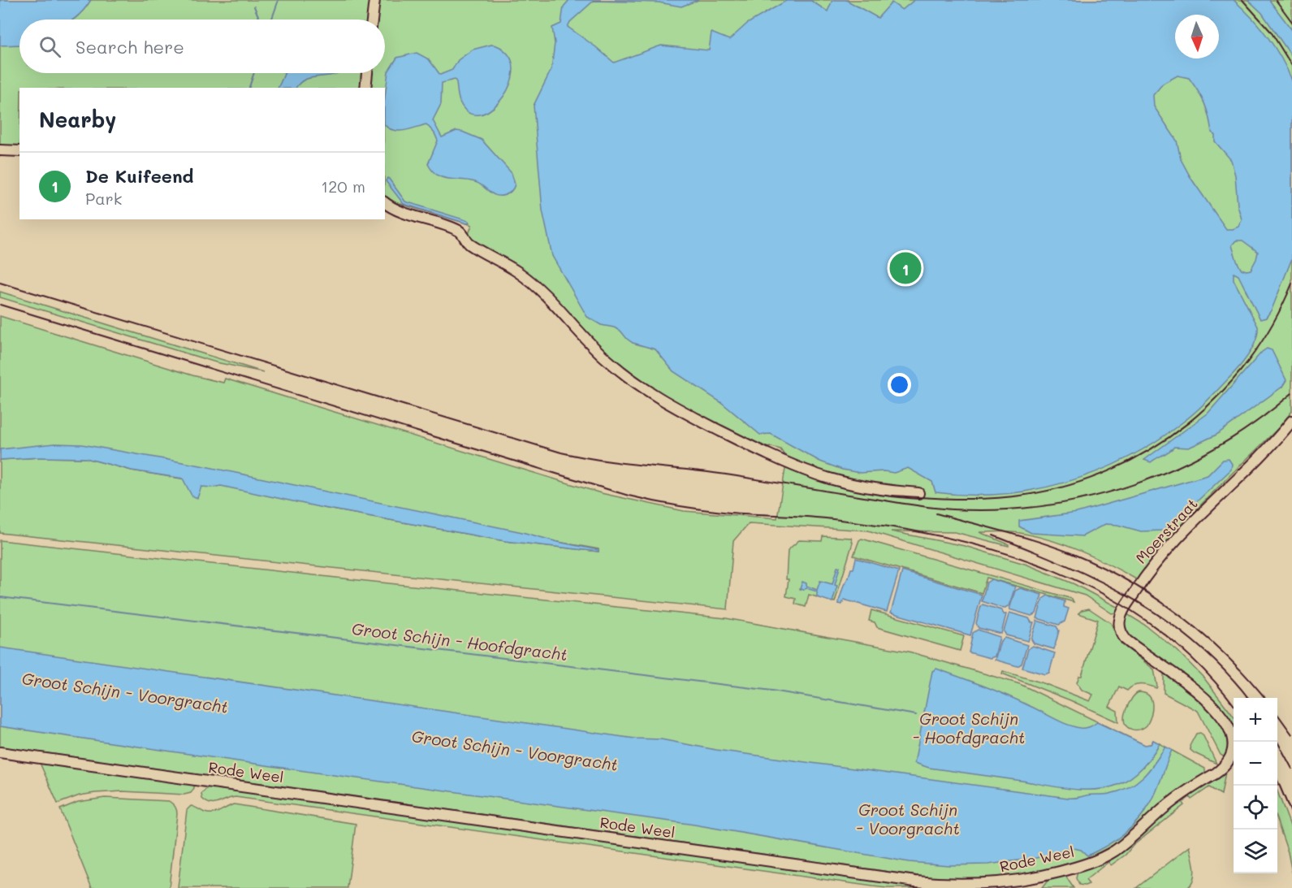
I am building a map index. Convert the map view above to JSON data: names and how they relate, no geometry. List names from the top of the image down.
{
  "streets": {
    "street": ["Moerstraat", "Rode Weel"]
  },
  "crossings": [
    ["Moerstraat", "Rode Weel"]
  ],
  "water": ["Groot Schijn - Hoofdgracht", "Groot Schijn - Voorgracht"],
  "north": "bottom",
  "page": {
    "search": "Search here",
    "heading": "Nearby",
    "list": [
      {
        "mark": "1",
        "name": "De Kuifeend",
        "note": "Park",
        "value": "120 m"
      }
    ],
    "pins": "1",
    "map_buttons": ["+", "−"]
  }
}
